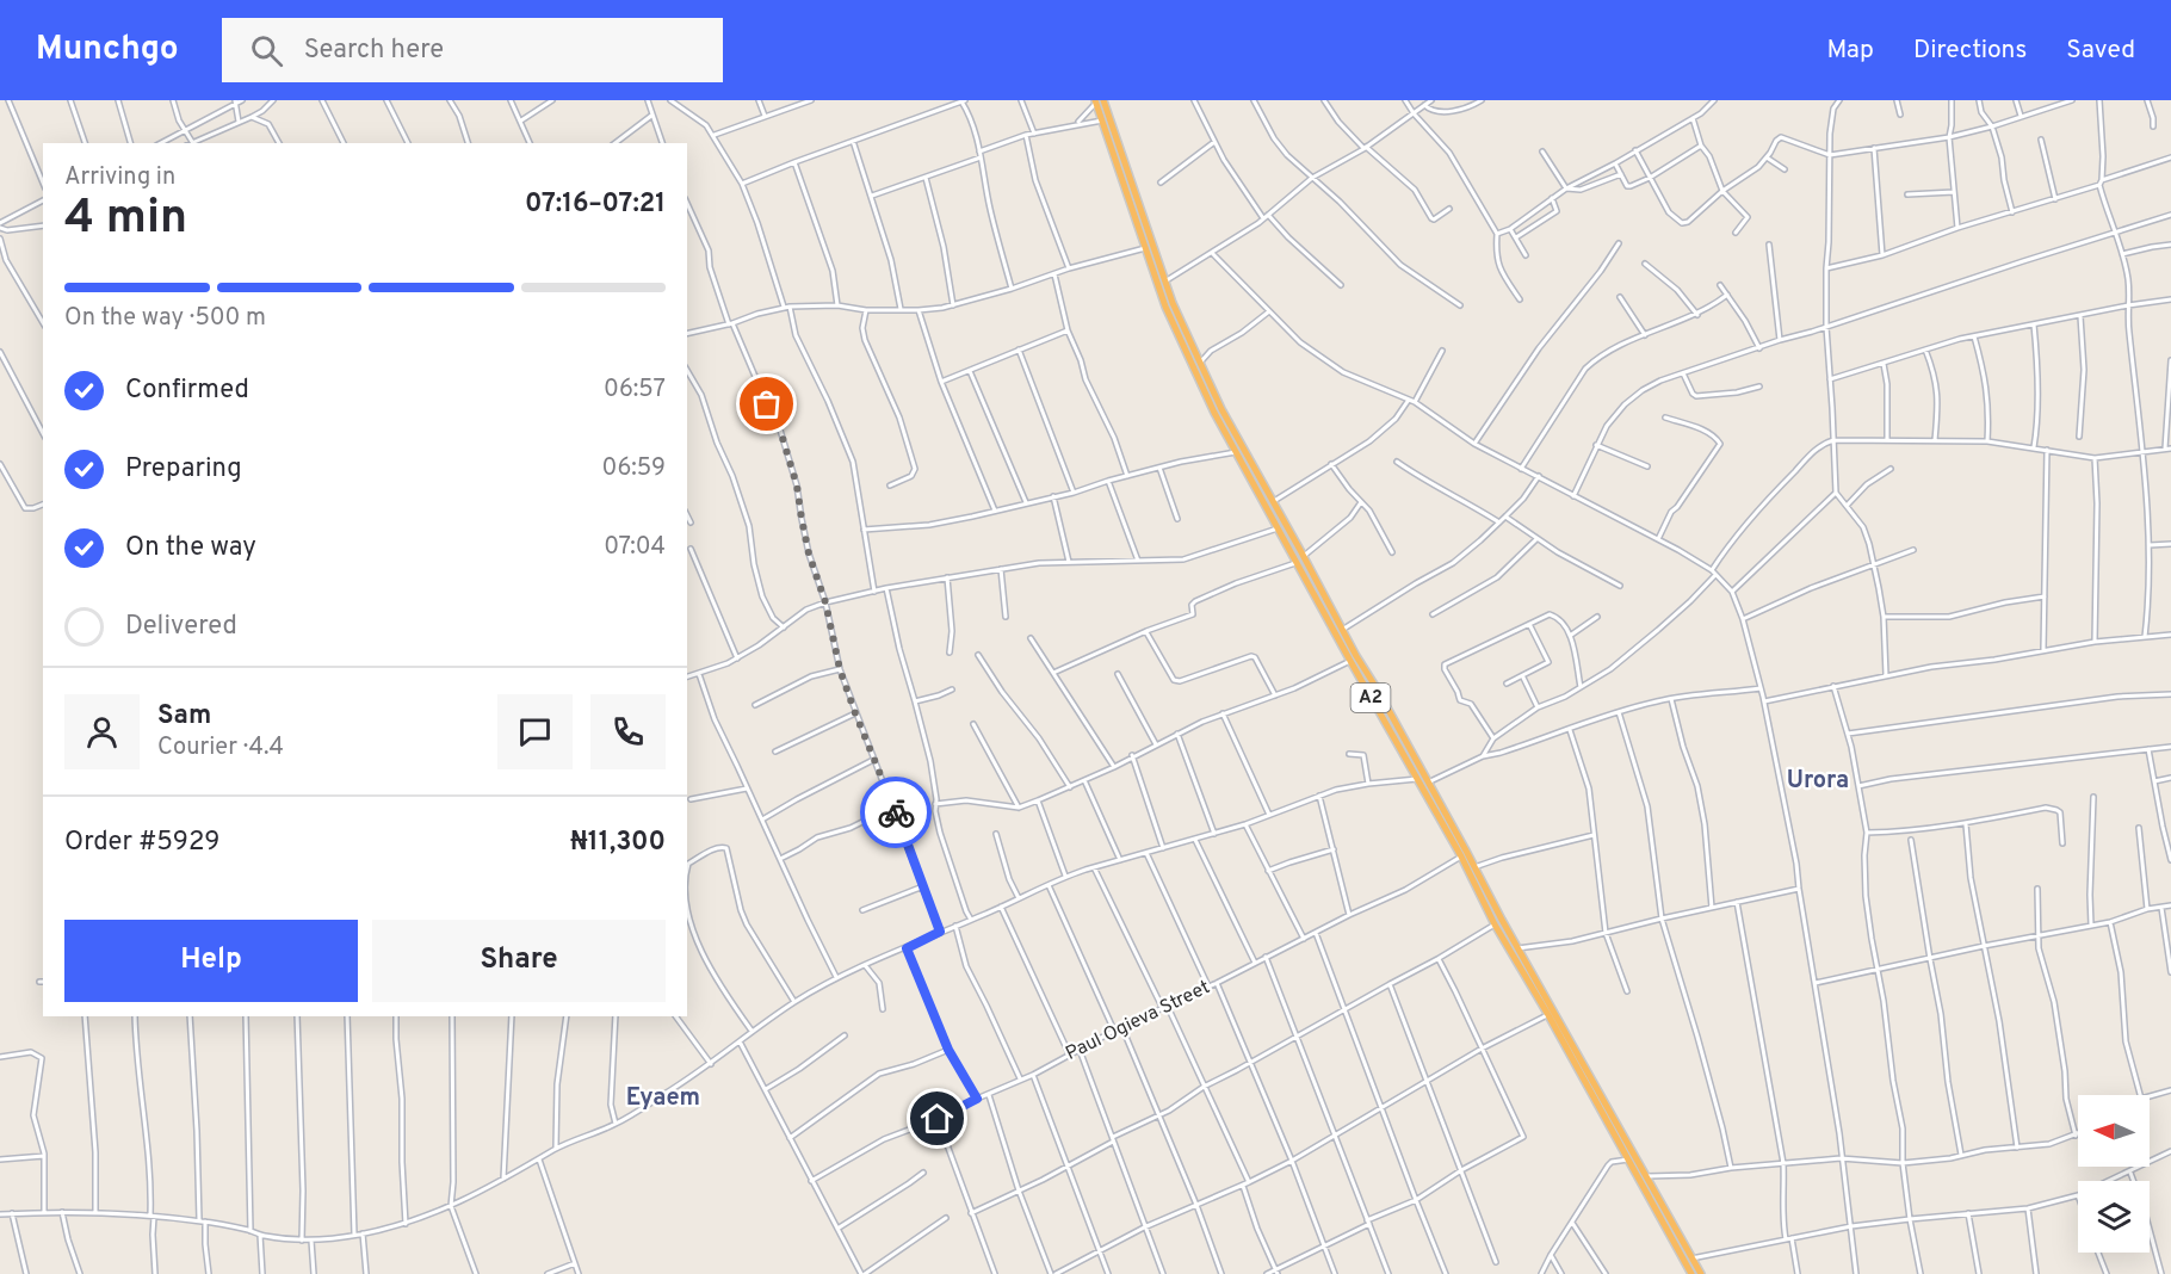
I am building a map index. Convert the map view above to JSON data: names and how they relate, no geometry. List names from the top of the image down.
{
  "streets": {
    "highway": ["A2"],
    "street": ["Paul Ogieva Street"]
  },
  "crossings": [
    ["A2", "Paul Ogieva Street"]
  ],
  "districts": ["Urora", "Eyaem"],
  "north": "left",
  "page": {
    "header": "Munchgo",
    "search": "Search here",
    "nav": ["Map", "Directions", "Saved"],
    "heading": ["4 min", "Arriving in", "07:16–07:21"],
    "panel": [
      "Sam",
      "Courier · 4.4",
      "Order #5929",
      "₦11,300"
    ],
    "bar": "On the way · 500 m",
    "list": [
      ["Confirmed", "06:57"],
      ["Preparing", "06:59"],
      ["On the way", "07:04"],
      "Delivered"
    ],
    "buttons": ["Help", "Share"]
  }
}
